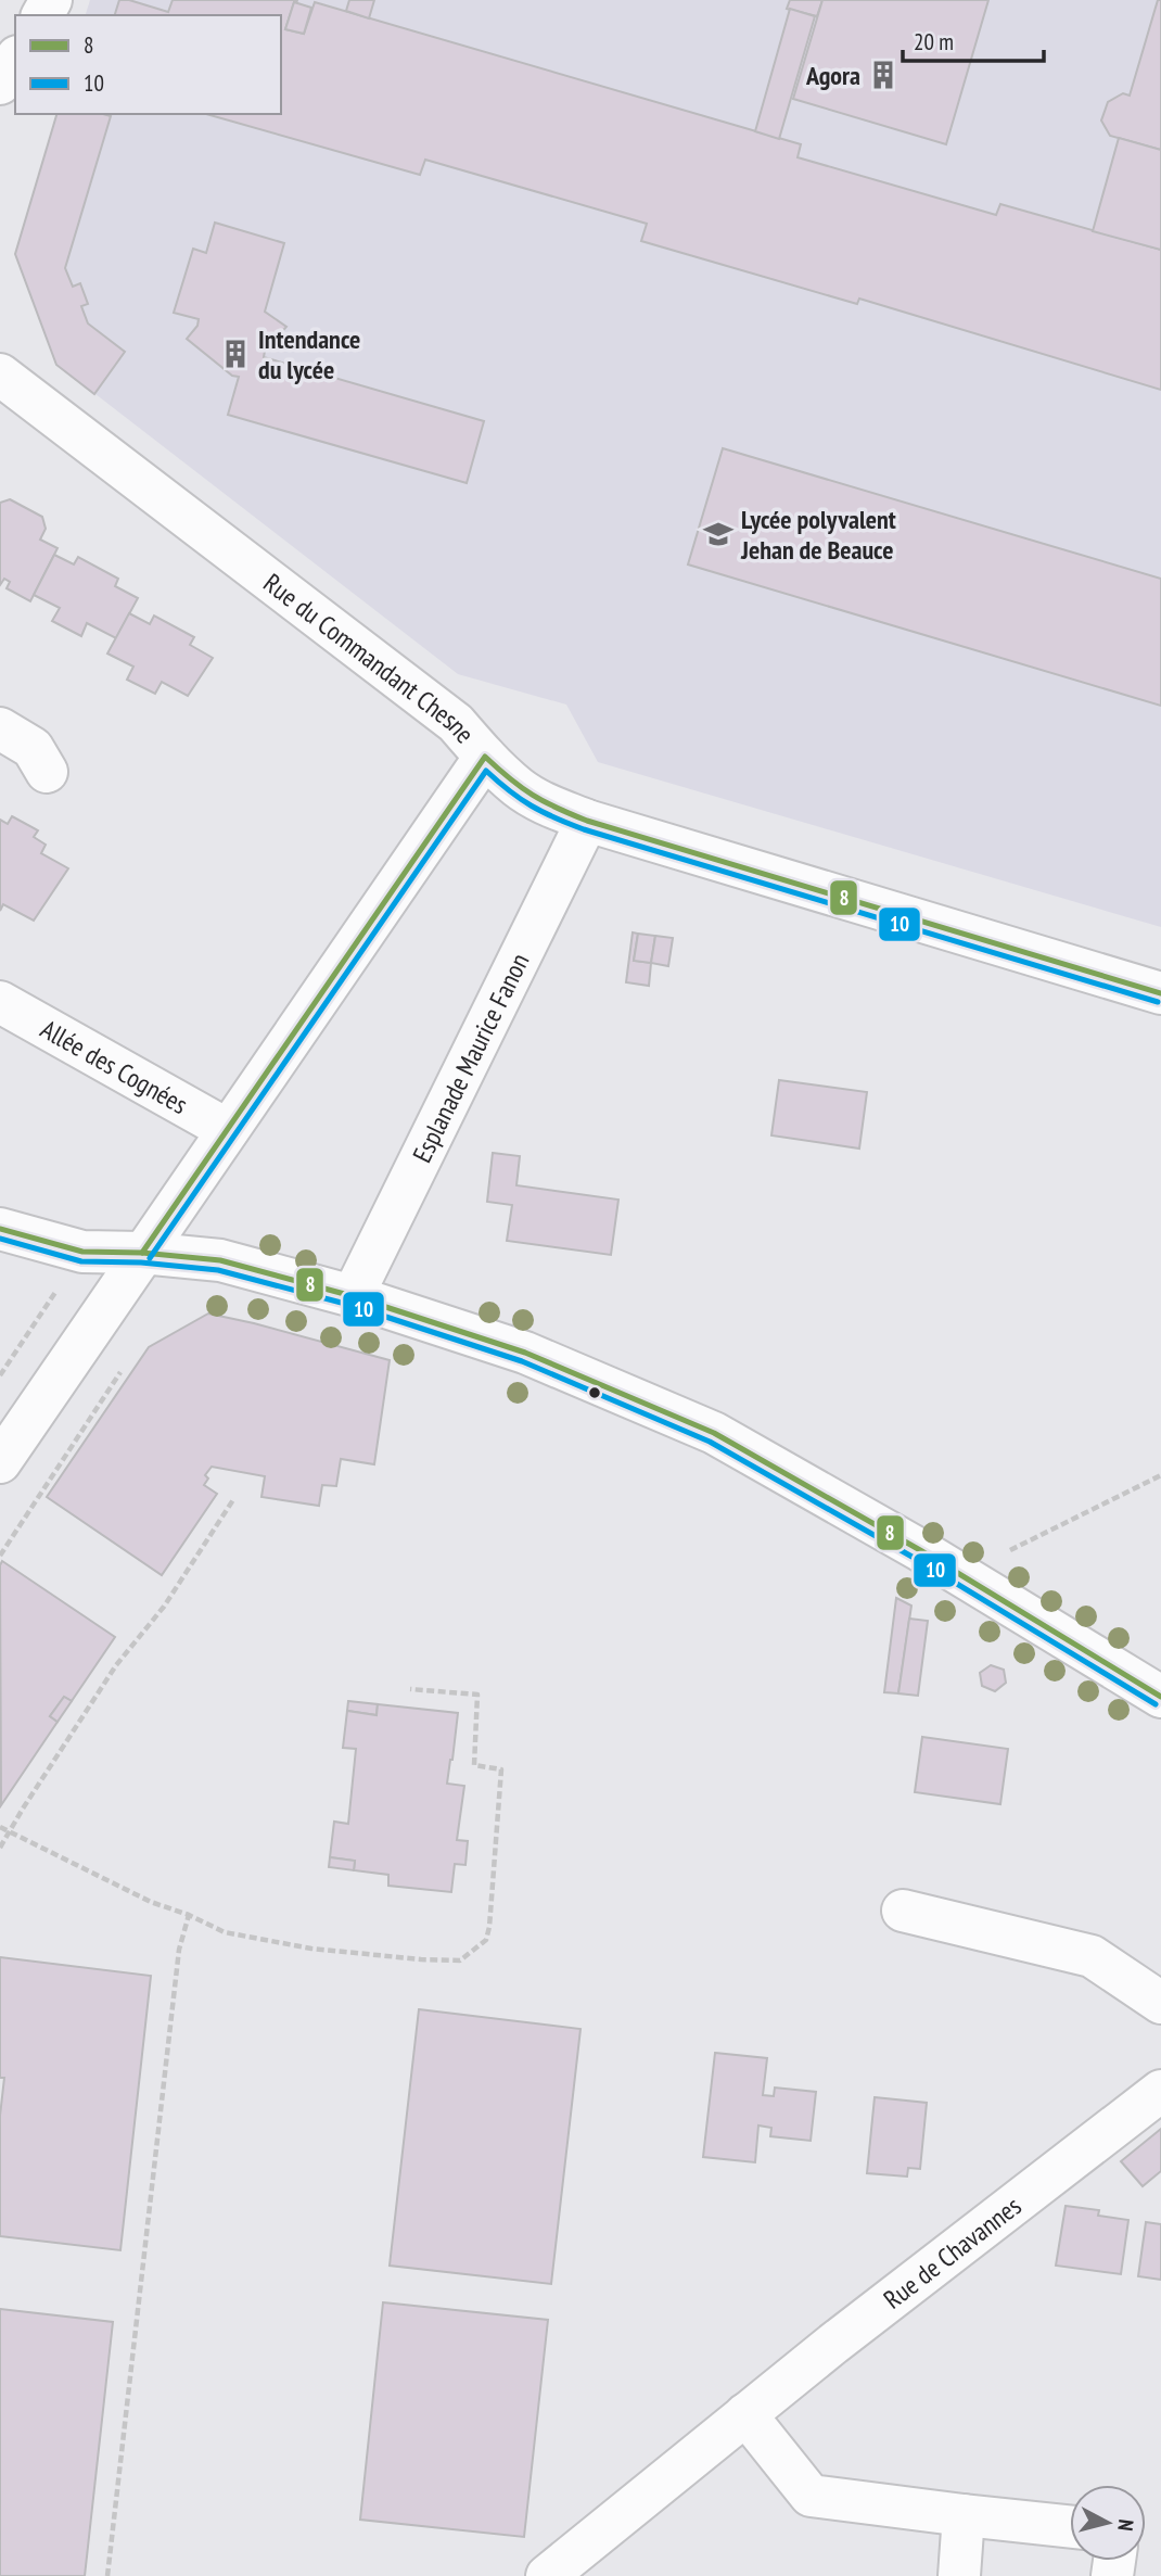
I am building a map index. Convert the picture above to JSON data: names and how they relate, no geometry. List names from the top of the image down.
{
  "streets": {
    "street": [
      "Rue du Commandant Chesne",
      "Esplanade Maurice Fanon",
      "Allée des Cognées",
      "Rue de Chavannes"
    ]
  },
  "crossings": [
    ["Rue du Commandant Chesne", "Esplanade Maurice Fanon"]
  ],
  "places": {
    "building": ["Agora", "Intendance du lycée"],
    "school or university": ["Lycée polyvalent Jehan de Beauce"]
  },
  "lines": ["transit line 8", "transit line 10"],
  "legend": ["8", "10"],
  "scale_bar": "20 m",
  "north": "right"
}
